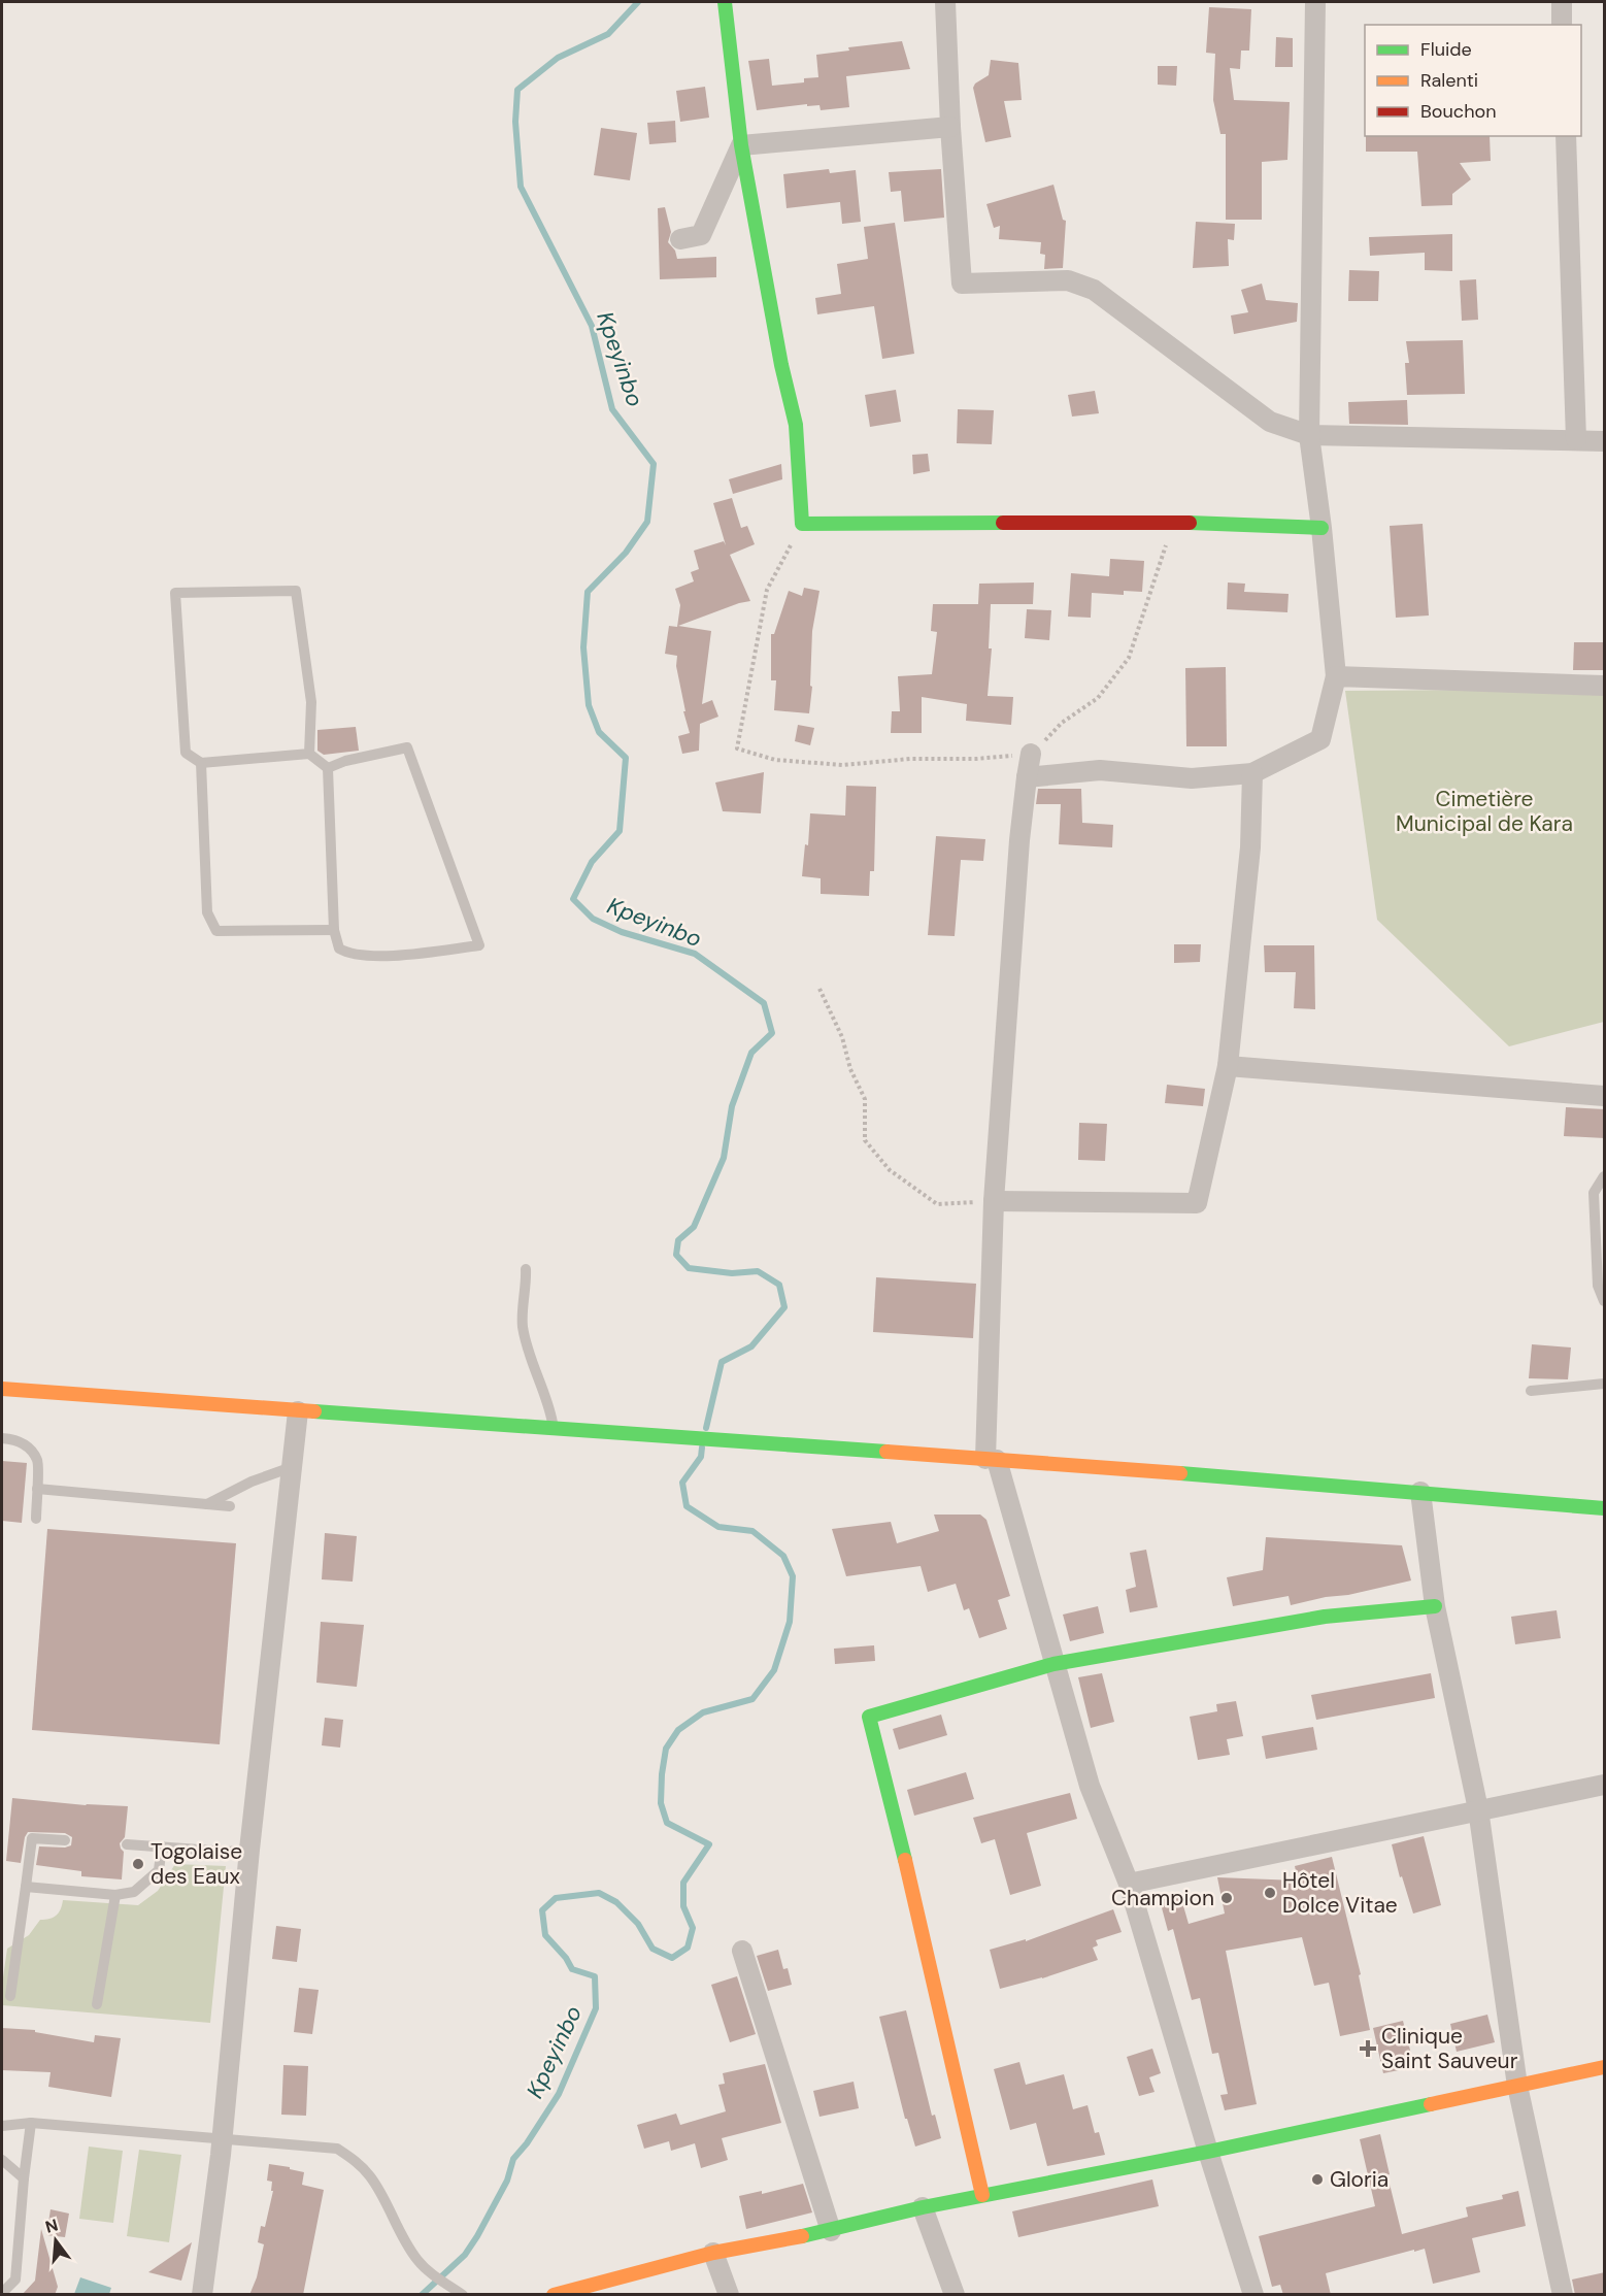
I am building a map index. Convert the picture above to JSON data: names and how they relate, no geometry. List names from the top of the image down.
{
  "water": ["Kpeyinbo"],
  "parks": ["Cimetière Municipal de Kara"],
  "places": {
    "other": [
      "Togolaise des Eaux",
      "Hôtel Dolce Vitae",
      "Champion",
      "Gloria"
    ],
    "health": ["Clinique Saint Sauveur"]
  },
  "legend": ["Fluide", "Ralenti", "Bouchon"],
  "north": "top"
}
